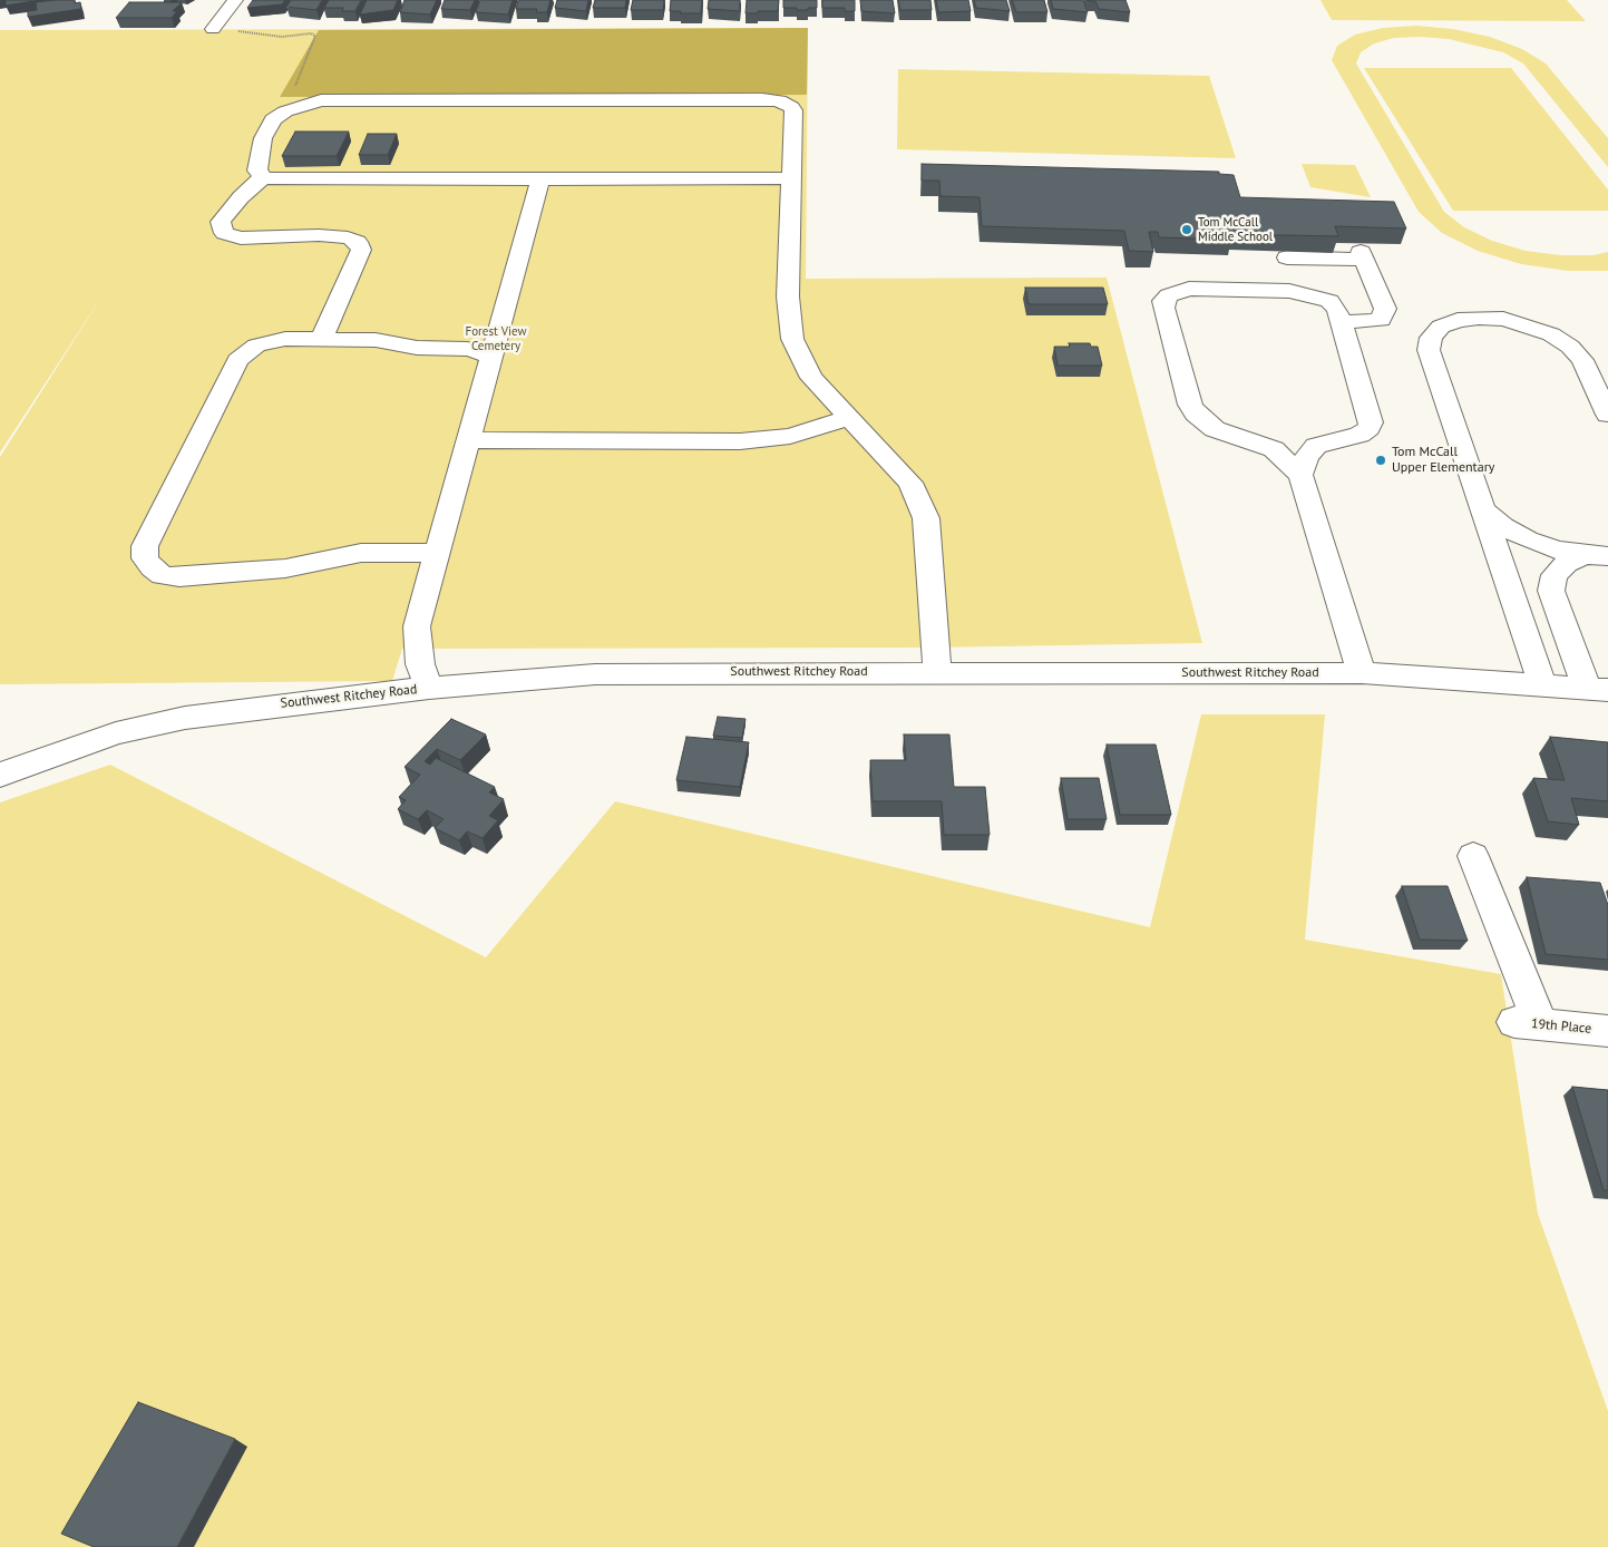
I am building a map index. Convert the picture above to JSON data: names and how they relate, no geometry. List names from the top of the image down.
{
  "streets": {
    "street": ["Southwest Ritchey Road", "19th Place"]
  },
  "parks": ["Forest View Cemetery"],
  "places": ["Tom McCall Middle School", "Tom McCall Upper Elementary"]
}
